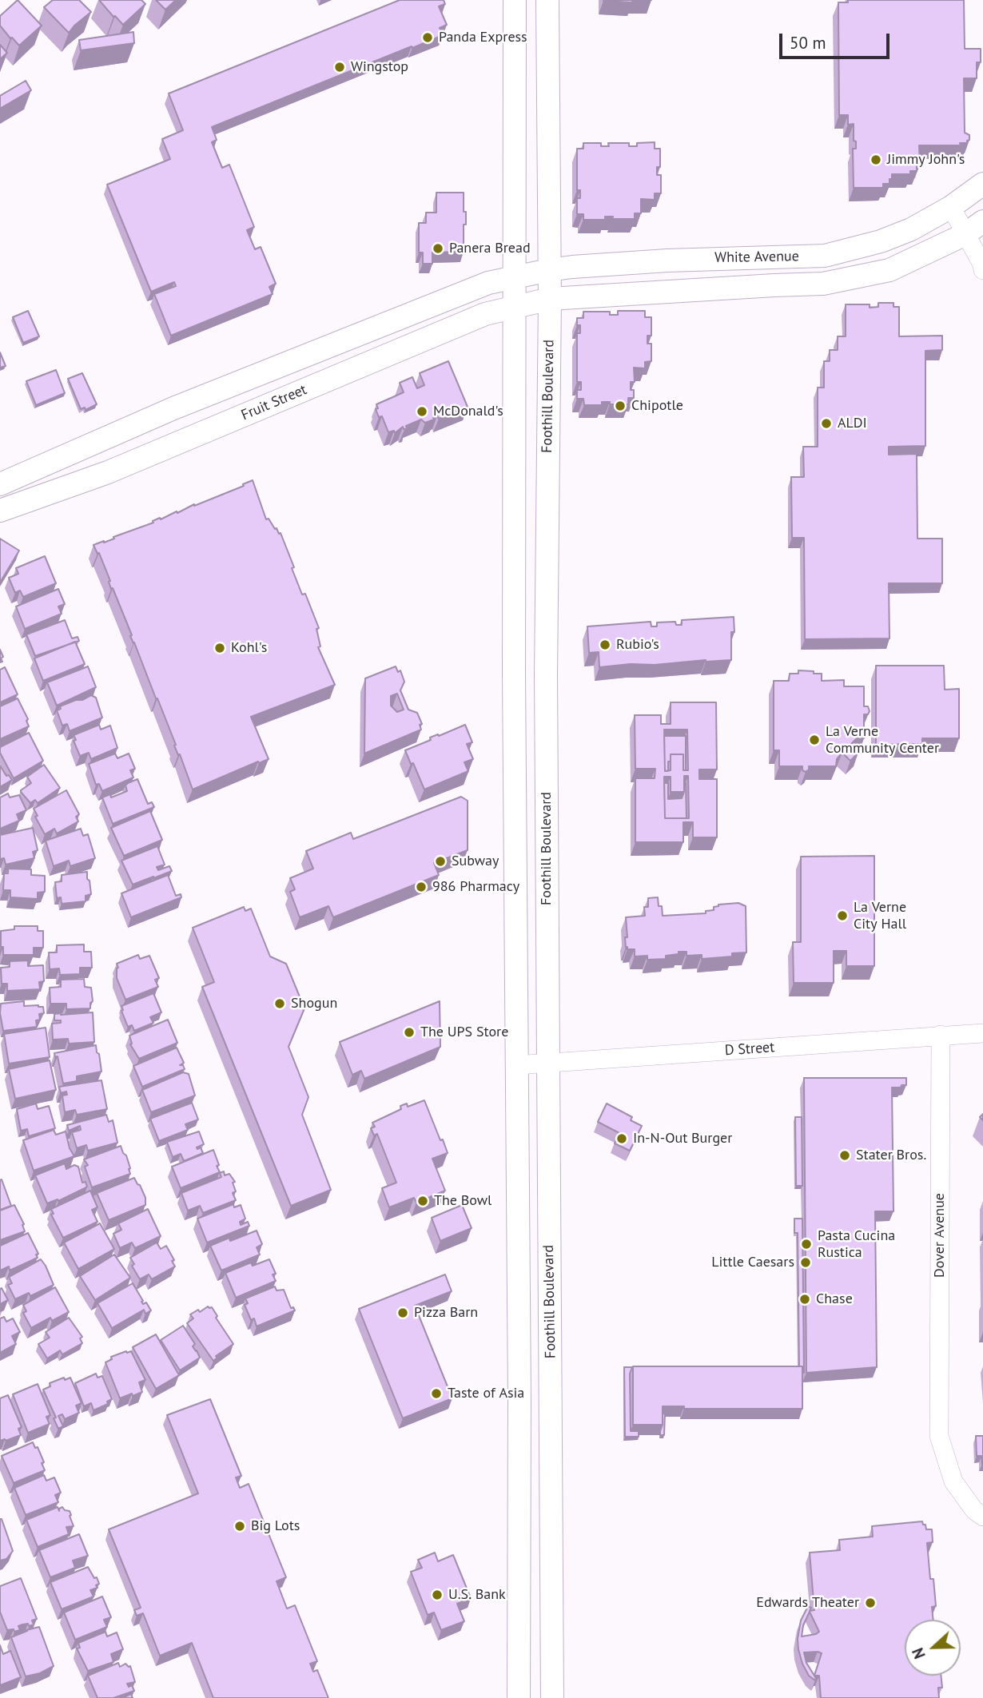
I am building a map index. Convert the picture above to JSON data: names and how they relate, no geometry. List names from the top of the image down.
{
  "streets": {
    "main road": ["White Avenue", "Foothill Boulevard", "Fruit Street"],
    "street": ["D Street", "Dover Avenue"]
  },
  "crossings": [
    ["White Avenue", "Foothill Boulevard"],
    ["White Avenue", "Fruit Street"],
    ["Foothill Boulevard", "Fruit Street"],
    ["Foothill Boulevard", "D Street"],
    ["D Street", "Dover Avenue"]
  ],
  "places": [
    "Panda Express",
    "Wingstop",
    "Jimmy John's",
    "Panera Bread",
    "Chipotle",
    "McDonald's",
    "ALDI",
    "Rubio's",
    "Kohl's",
    "La Verne Community Center",
    "Subway",
    "986 Pharmacy",
    "La Verne City Hall",
    "Shogun",
    "The UPS Store",
    "In-N-Out Burger",
    "Stater Bros.",
    "The Bowl",
    "Pasta Cucina Rustica",
    "Little Caesars",
    "Chase",
    "Pizza Barn",
    "Taste of Asia",
    "Big Lots",
    "U.S. Bank",
    "Edwards Theater"
  ],
  "scale_bar": "50 m",
  "north": "left"
}
